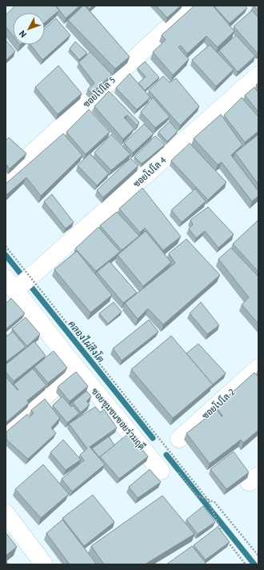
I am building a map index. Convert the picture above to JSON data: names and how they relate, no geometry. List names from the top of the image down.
{
  "streets": {
    "street": [
      "ซอยโปโล 5",
      "ซอยโปโล 4",
      "ซอยโปโล 2",
      "ซอยชุมชนซอยร่วมฤดี"
    ]
  },
  "crossings": [
    ["ซอยโปโล 4", "ซอยชุมชนซอยร่วมฤดี"]
  ],
  "water": ["คลองไผ่สิงโต"],
  "north": "bottom left"
}
